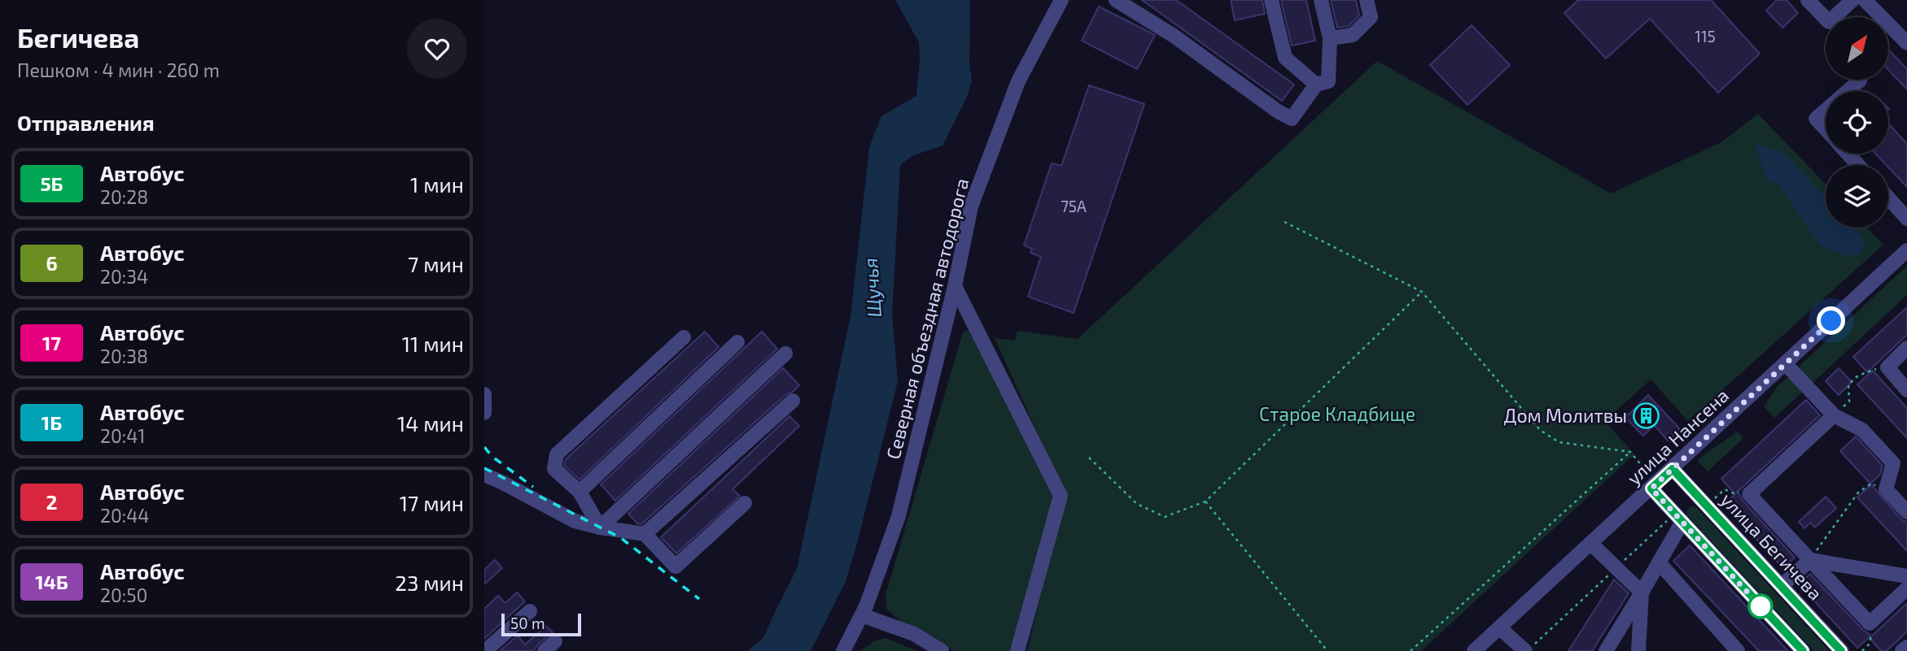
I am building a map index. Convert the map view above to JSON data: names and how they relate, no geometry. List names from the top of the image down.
{
  "streets": {
    "street": ["Северная объездная автодорога", "улица Нансена", "улица Бегичева"]
  },
  "crossings": [
    ["улица Нансена", "улица Бегичева"]
  ],
  "water": ["Щучья"],
  "parks": ["Старое Кладбище"],
  "places": {
    "building": ["Дом Молитвы"]
  },
  "lines": ["bus line 5Б"],
  "house_numbers": ["115", "75А"],
  "scale_bar": "50 m",
  "north": "top right",
  "page": {
    "heading": [
      ["Бегичева", "Пешком · 4 мин · 260 m"],
      "Отправления"
    ],
    "list": [
      {
        "mark": "5Б",
        "name": "Автобус",
        "note": "20:28",
        "value": "1 мин"
      },
      {
        "mark": "6",
        "name": "Автобус",
        "note": "20:34",
        "value": "7 мин"
      },
      {
        "mark": "17",
        "name": "Автобус",
        "note": "20:38",
        "value": "11 мин"
      },
      {
        "mark": "1Б",
        "name": "Автобус",
        "note": "20:41",
        "value": "14 мин"
      },
      {
        "mark": "2",
        "name": "Автобус",
        "note": "20:44",
        "value": "17 мин"
      },
      {
        "mark": "14Б",
        "name": "Автобус",
        "note": "20:50",
        "value": "23 мин"
      }
    ],
    "scale": "50 m"
  }
}
